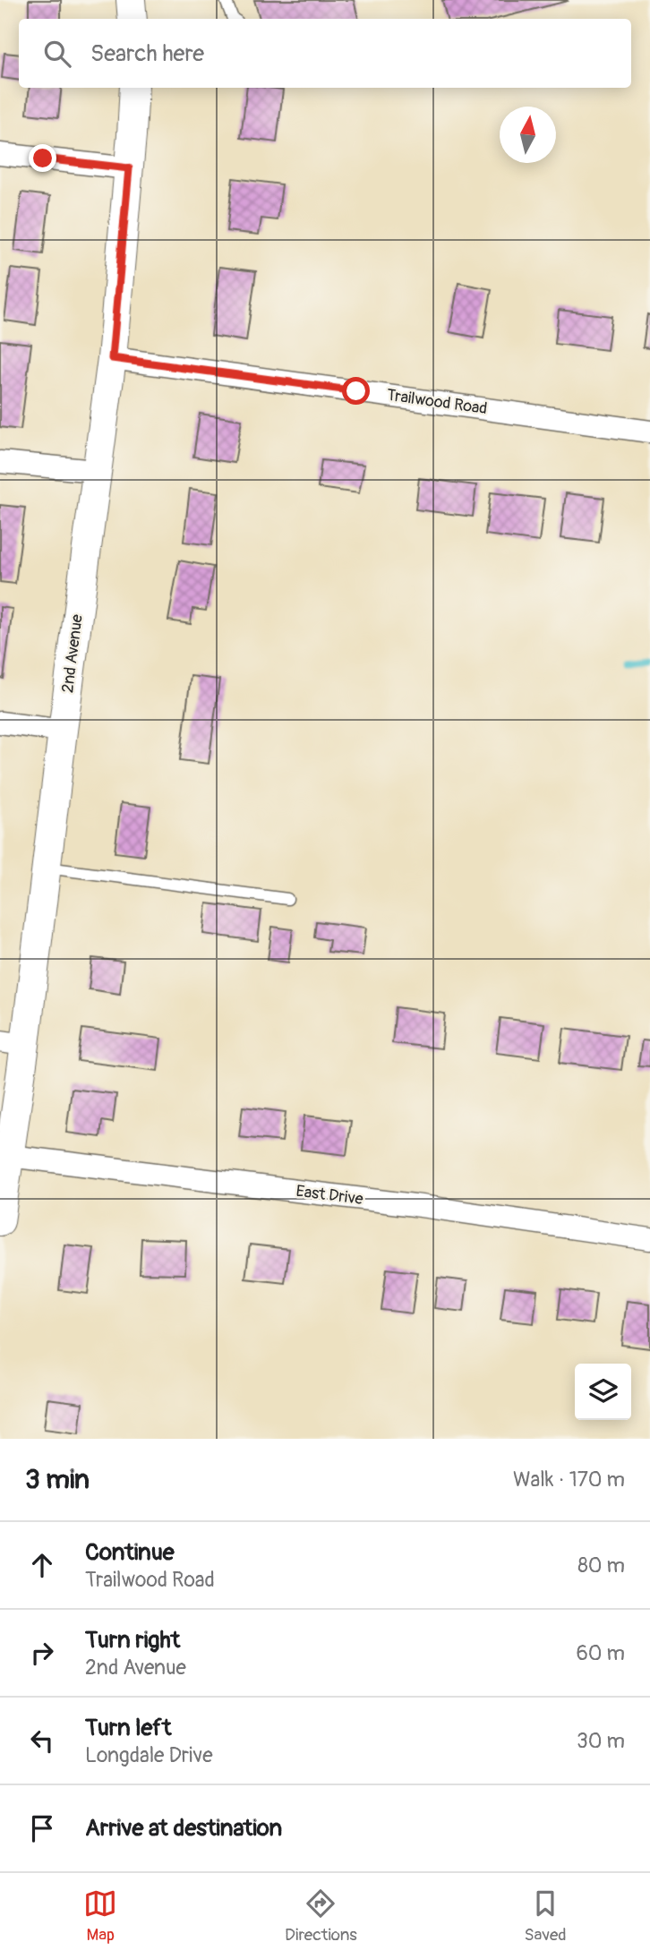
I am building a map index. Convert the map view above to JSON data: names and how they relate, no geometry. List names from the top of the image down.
{
  "streets": {
    "street": ["Trailwood Road", "2nd Avenue", "East Drive"]
  },
  "crossings": [
    ["Trailwood Road", "2nd Avenue"],
    ["2nd Avenue", "East Drive"]
  ],
  "north": "top",
  "page": {
    "search": "Search here",
    "heading": ["3 min", "Walk · 170 m"],
    "list": [
      ["Continue", "Trailwood Road", "80 m"],
      ["Turn right", "2nd Avenue", "60 m"],
      ["Turn left", "Longdale Drive", "30 m"],
      "Arrive at destination"
    ],
    "nav": ["Map", "Directions", "Saved"]
  }
}
